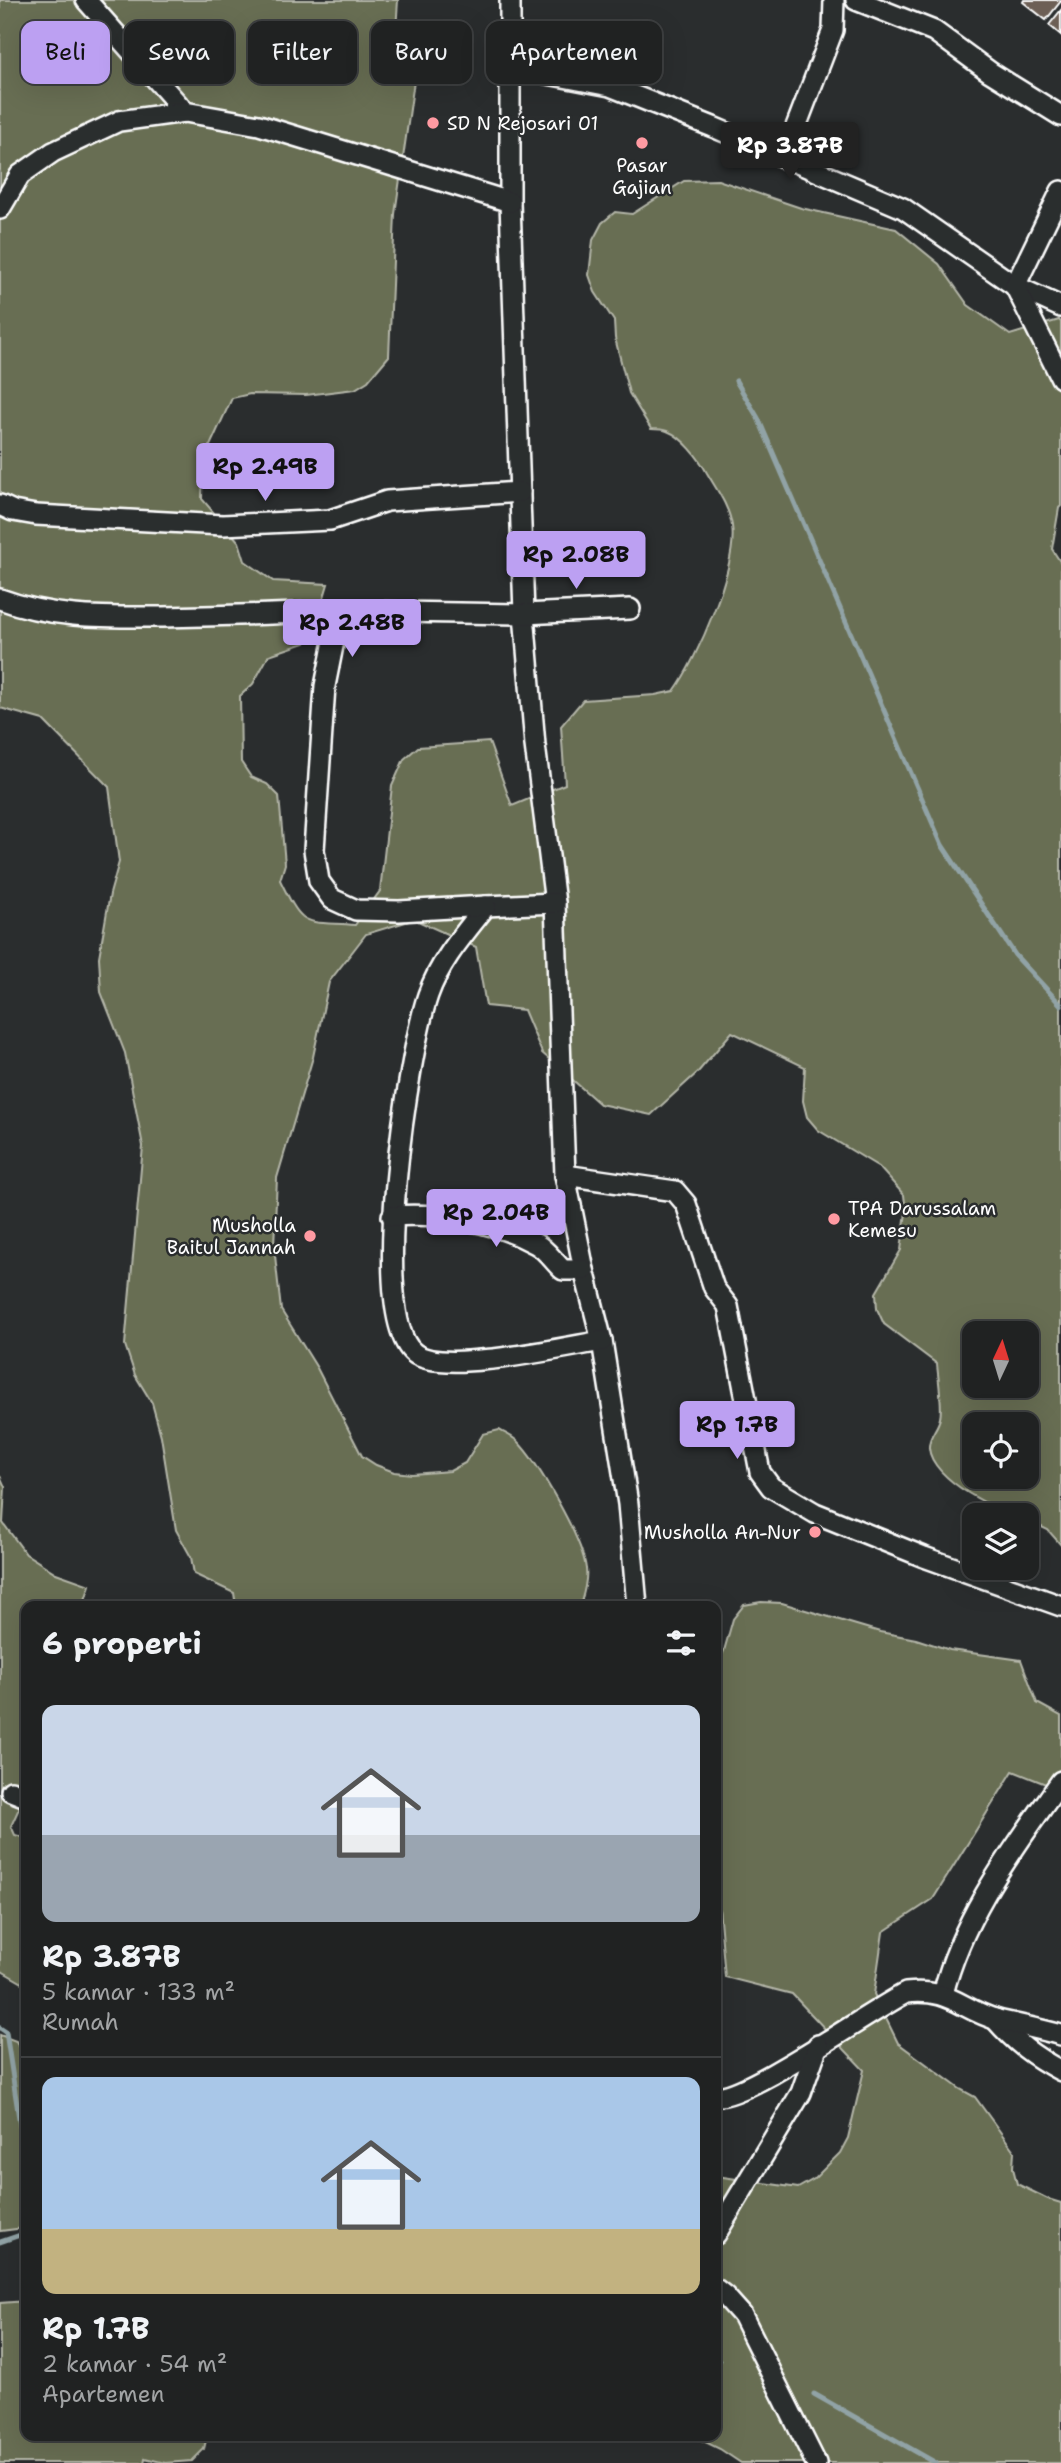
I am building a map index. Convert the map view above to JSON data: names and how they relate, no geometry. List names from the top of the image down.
{
  "places": [
    "SD N Rejosari 01",
    "Pasar Gajian",
    "TPA Darussalam Kemesu",
    "Musholla Baitul Jannah",
    "Musholla An-Nur"
  ],
  "north": "top",
  "page": {
    "chip": [
      "Beli",
      "Sewa",
      "Filter",
      "Baru",
      "Apartemen"
    ],
    "price": [
      "Rp 3.87B",
      "Rp 2.49B",
      "Rp 2.08B",
      "Rp 2.48B",
      "Rp 2.04B",
      "Rp 1.7B"
    ],
    "heading": "6 properti",
    "list": [
      {
        "name": "Rp 3.87B",
        "note": "5 kamar · 133 m² · Rumah"
      },
      {
        "name": "Rp 1.7B",
        "note": "2 kamar · 54 m² · Apartemen"
      }
    ]
  }
}
